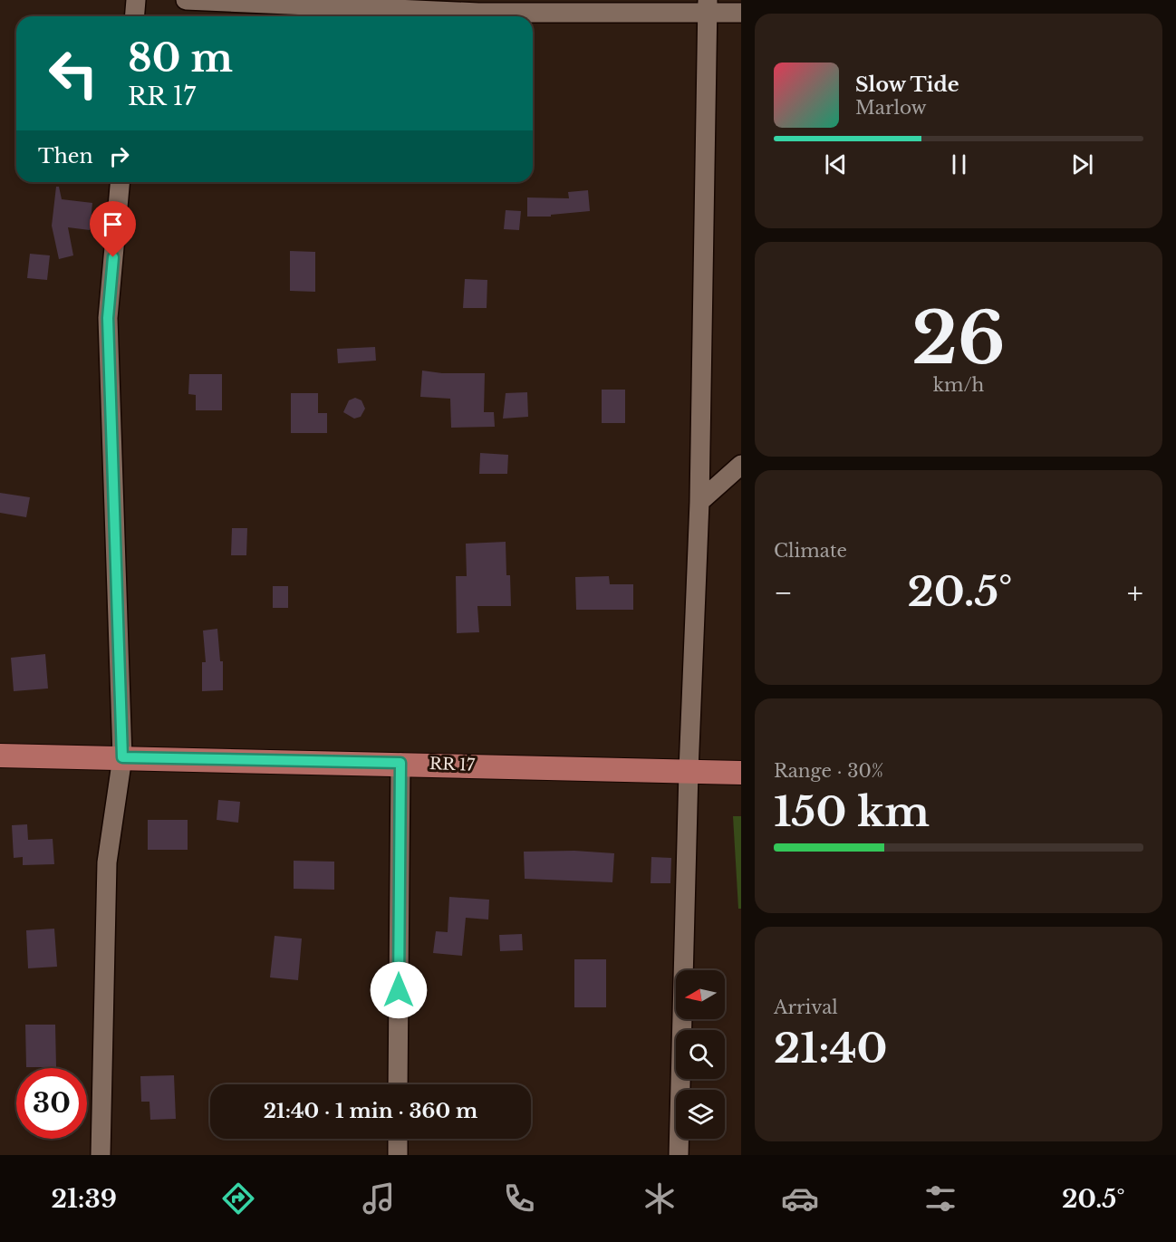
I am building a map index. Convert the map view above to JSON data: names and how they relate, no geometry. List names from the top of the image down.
{
  "streets": {
    "main road": ["RR 17"]
  },
  "north": "left",
  "page": {
    "turn": ["80 m", "RR 17"],
    "song": ["Slow Tide", "Marlow"],
    "then": "Then",
    "tile": [
      ["26", "km/h"],
      "Climate",
      ["Range · 30%", "150 km"],
      ["Arrival", "21:40"]
    ],
    "heat": ["−", "20.5°", "+"],
    "limit": "30",
    "trip": "21:40 · 1 min · 360 m",
    "tabs": ["21:39", "20.5°"]
  }
}
